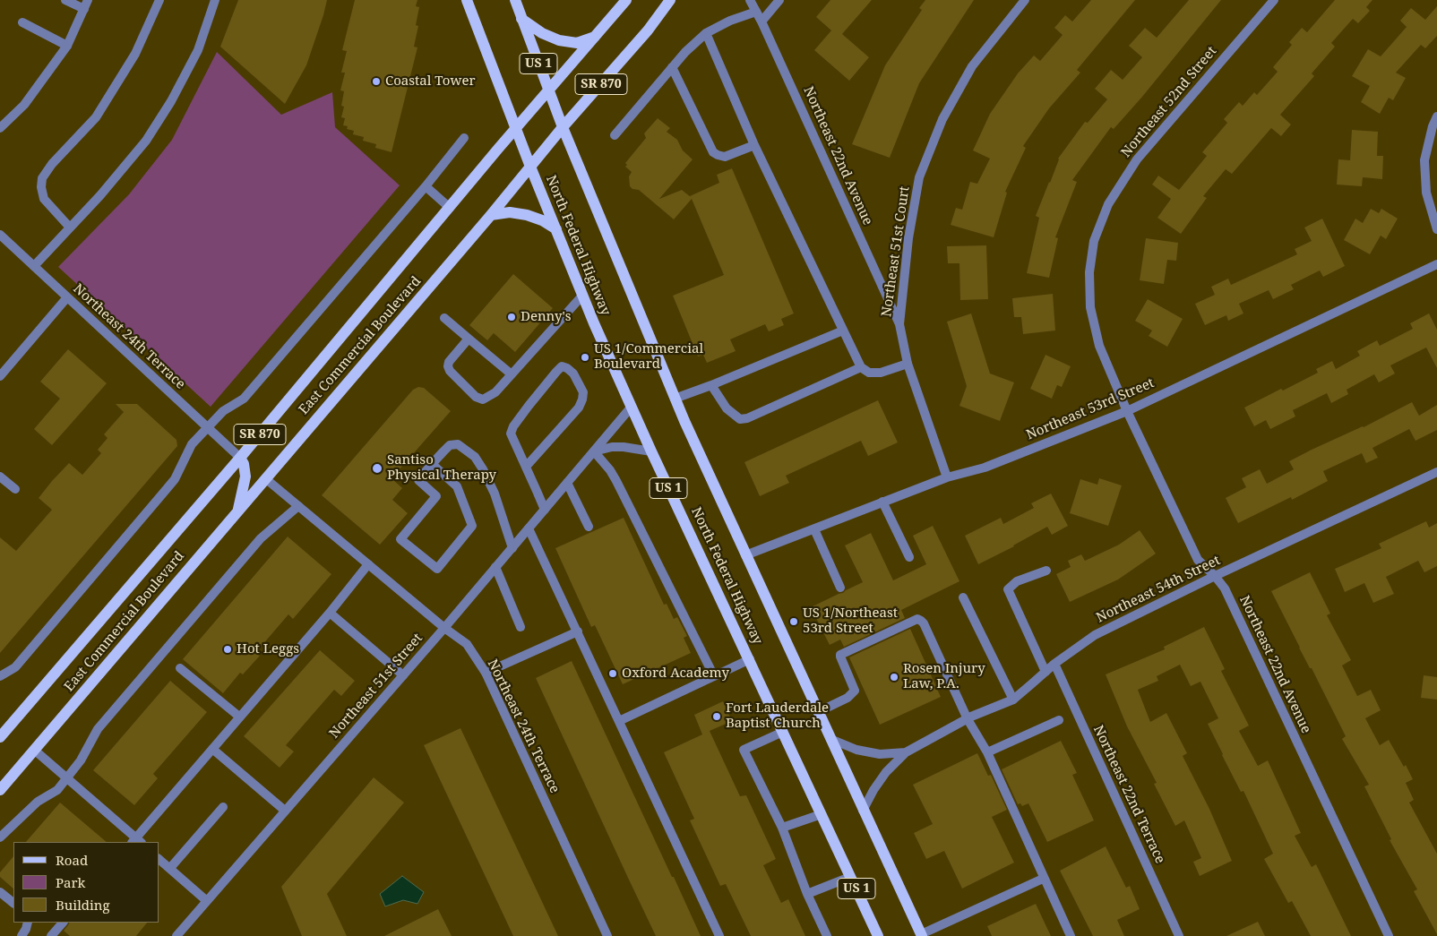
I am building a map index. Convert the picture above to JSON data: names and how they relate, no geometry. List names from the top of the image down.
{
  "streets": {
    "main road": [
      "US 1",
      "SR 870",
      "North Federal Highway",
      "East Commercial Boulevard"
    ],
    "street": [
      "Northeast 52nd Street",
      "Northeast 22nd Avenue",
      "Northeast 51st Court",
      "Northeast 24th Terrace",
      "Northeast 53rd Street",
      "Northeast 54th Street",
      "Northeast 51st Street",
      "Northeast 22nd Terrace"
    ]
  },
  "crossings": [
    ["Northeast 52nd Street", "Northeast 22nd Avenue"],
    ["Northeast 52nd Street", "Northeast 53rd Street"],
    ["Northeast 22nd Avenue", "Northeast 51st Court"],
    ["Northeast 22nd Avenue", "Northeast 53rd Street"],
    ["Northeast 22nd Avenue", "Northeast 54th Street"],
    ["North Federal Highway", "East Commercial Boulevard"],
    ["North Federal Highway", "Northeast 53rd Street"],
    ["North Federal Highway", "Northeast 54th Street"],
    ["North Federal Highway", "Northeast 51st Street"],
    ["Northeast 51st Court", "Northeast 53rd Street"],
    ["Northeast 24th Terrace", "East Commercial Boulevard"],
    ["Northeast 24th Terrace", "Northeast 51st Street"],
    ["Northeast 54th Street", "Northeast 22nd Terrace"]
  ],
  "places": [
    "Coastal Tower",
    "Denny's",
    "US 1/Commercial Boulevard",
    "Santiso Physical Therapy",
    "US 1/Northeast 53rd Street",
    "Hot Leggs",
    "Oxford Academy",
    "Rosen Injury Law, P.A.",
    "Fort Lauderdale Baptist Church"
  ],
  "legend": ["Road", "Park", "Building"]
}
